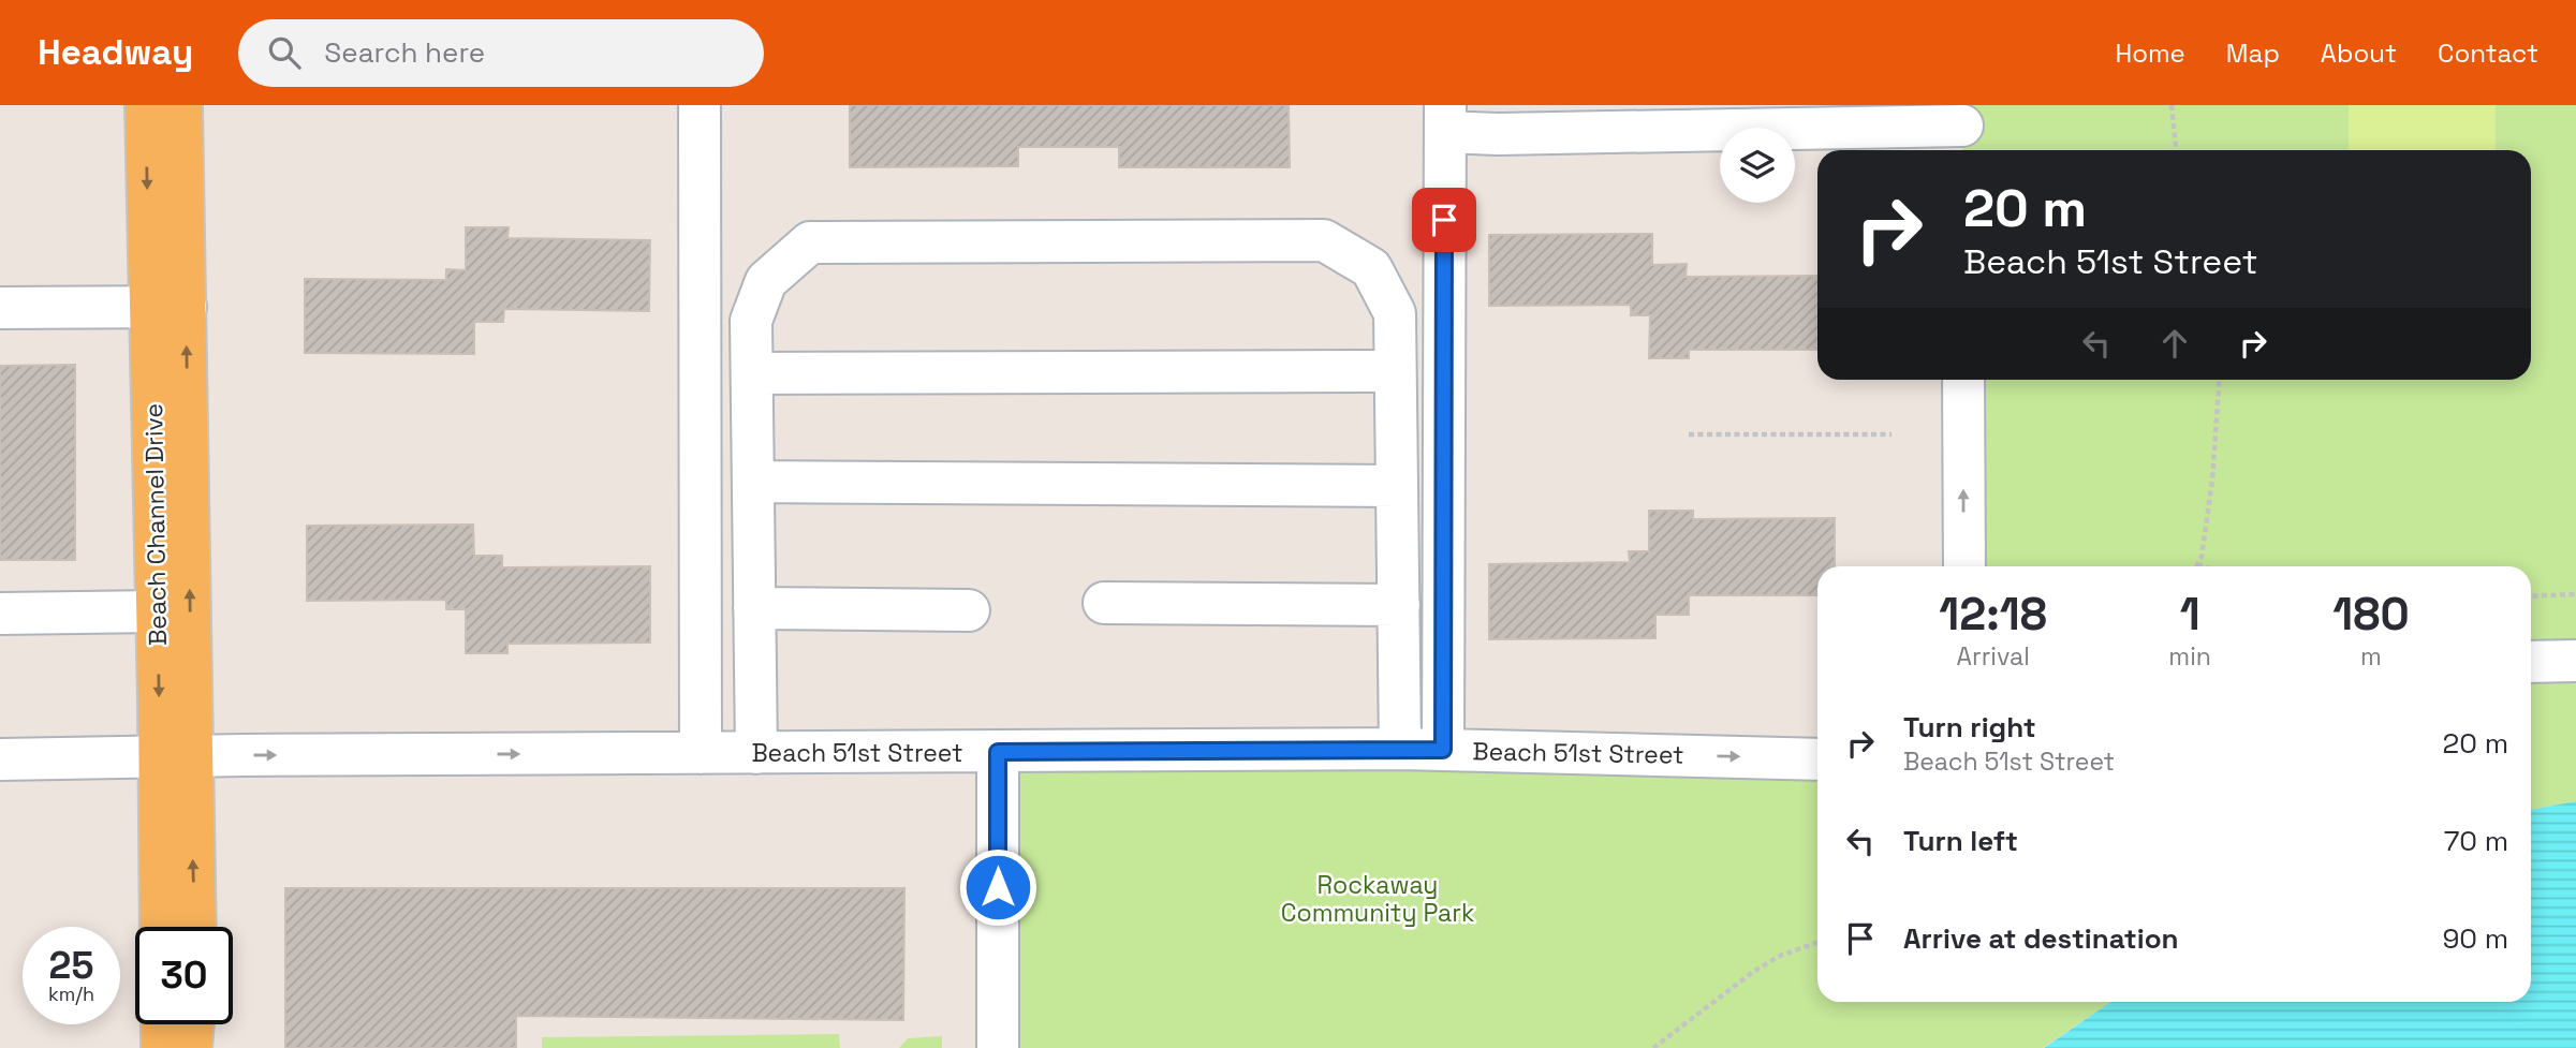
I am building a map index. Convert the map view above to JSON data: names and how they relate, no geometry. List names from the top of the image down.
{
  "streets": {
    "main road": ["Beach Channel Drive"],
    "street": ["Beach 51st Street"]
  },
  "crossings": [
    ["Beach Channel Drive", "Beach 51st Street"]
  ],
  "one_way": ["Beach 51st Street"],
  "parks": ["Rockaway Community Park"],
  "page": {
    "header": "Headway",
    "search": "Search here",
    "nav": [
      "Home",
      "Map",
      "About",
      "Contact"
    ],
    "turn": ["20 m", "Beach 51st Street"],
    "eta": [
      "12:18",
      "Arrival",
      "1",
      "min",
      "180",
      "m"
    ],
    "list": [
      {
        "name": "Turn right",
        "note": "Beach 51st Street",
        "value": "20 m"
      },
      {
        "name": "Turn left",
        "value": "70 m"
      },
      {
        "name": "Arrive at destination",
        "value": "90 m"
      }
    ],
    "speed": "25 km/h",
    "limit": "30"
  }
}
